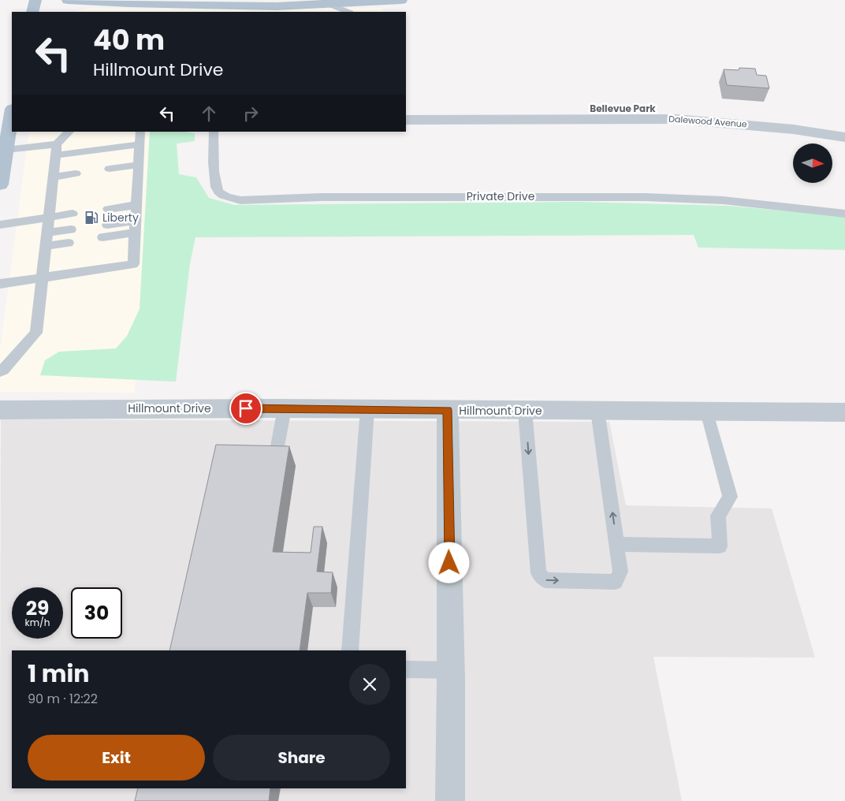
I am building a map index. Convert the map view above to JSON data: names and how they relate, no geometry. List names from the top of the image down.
{
  "streets": {
    "street": ["Dalewood Avenue", "Hillmount Drive"],
    "lane": ["Private Drive"]
  },
  "districts": ["Bellevue Park"],
  "places": {
    "fuel station": ["Liberty"]
  },
  "north": "right",
  "page": {
    "turn": ["40 m", "Hillmount Drive"],
    "speed": "29 km/h",
    "limit": "30",
    "heading": ["1 min", "90 m · 12:22"],
    "buttons": ["Exit", "Share"]
  }
}
